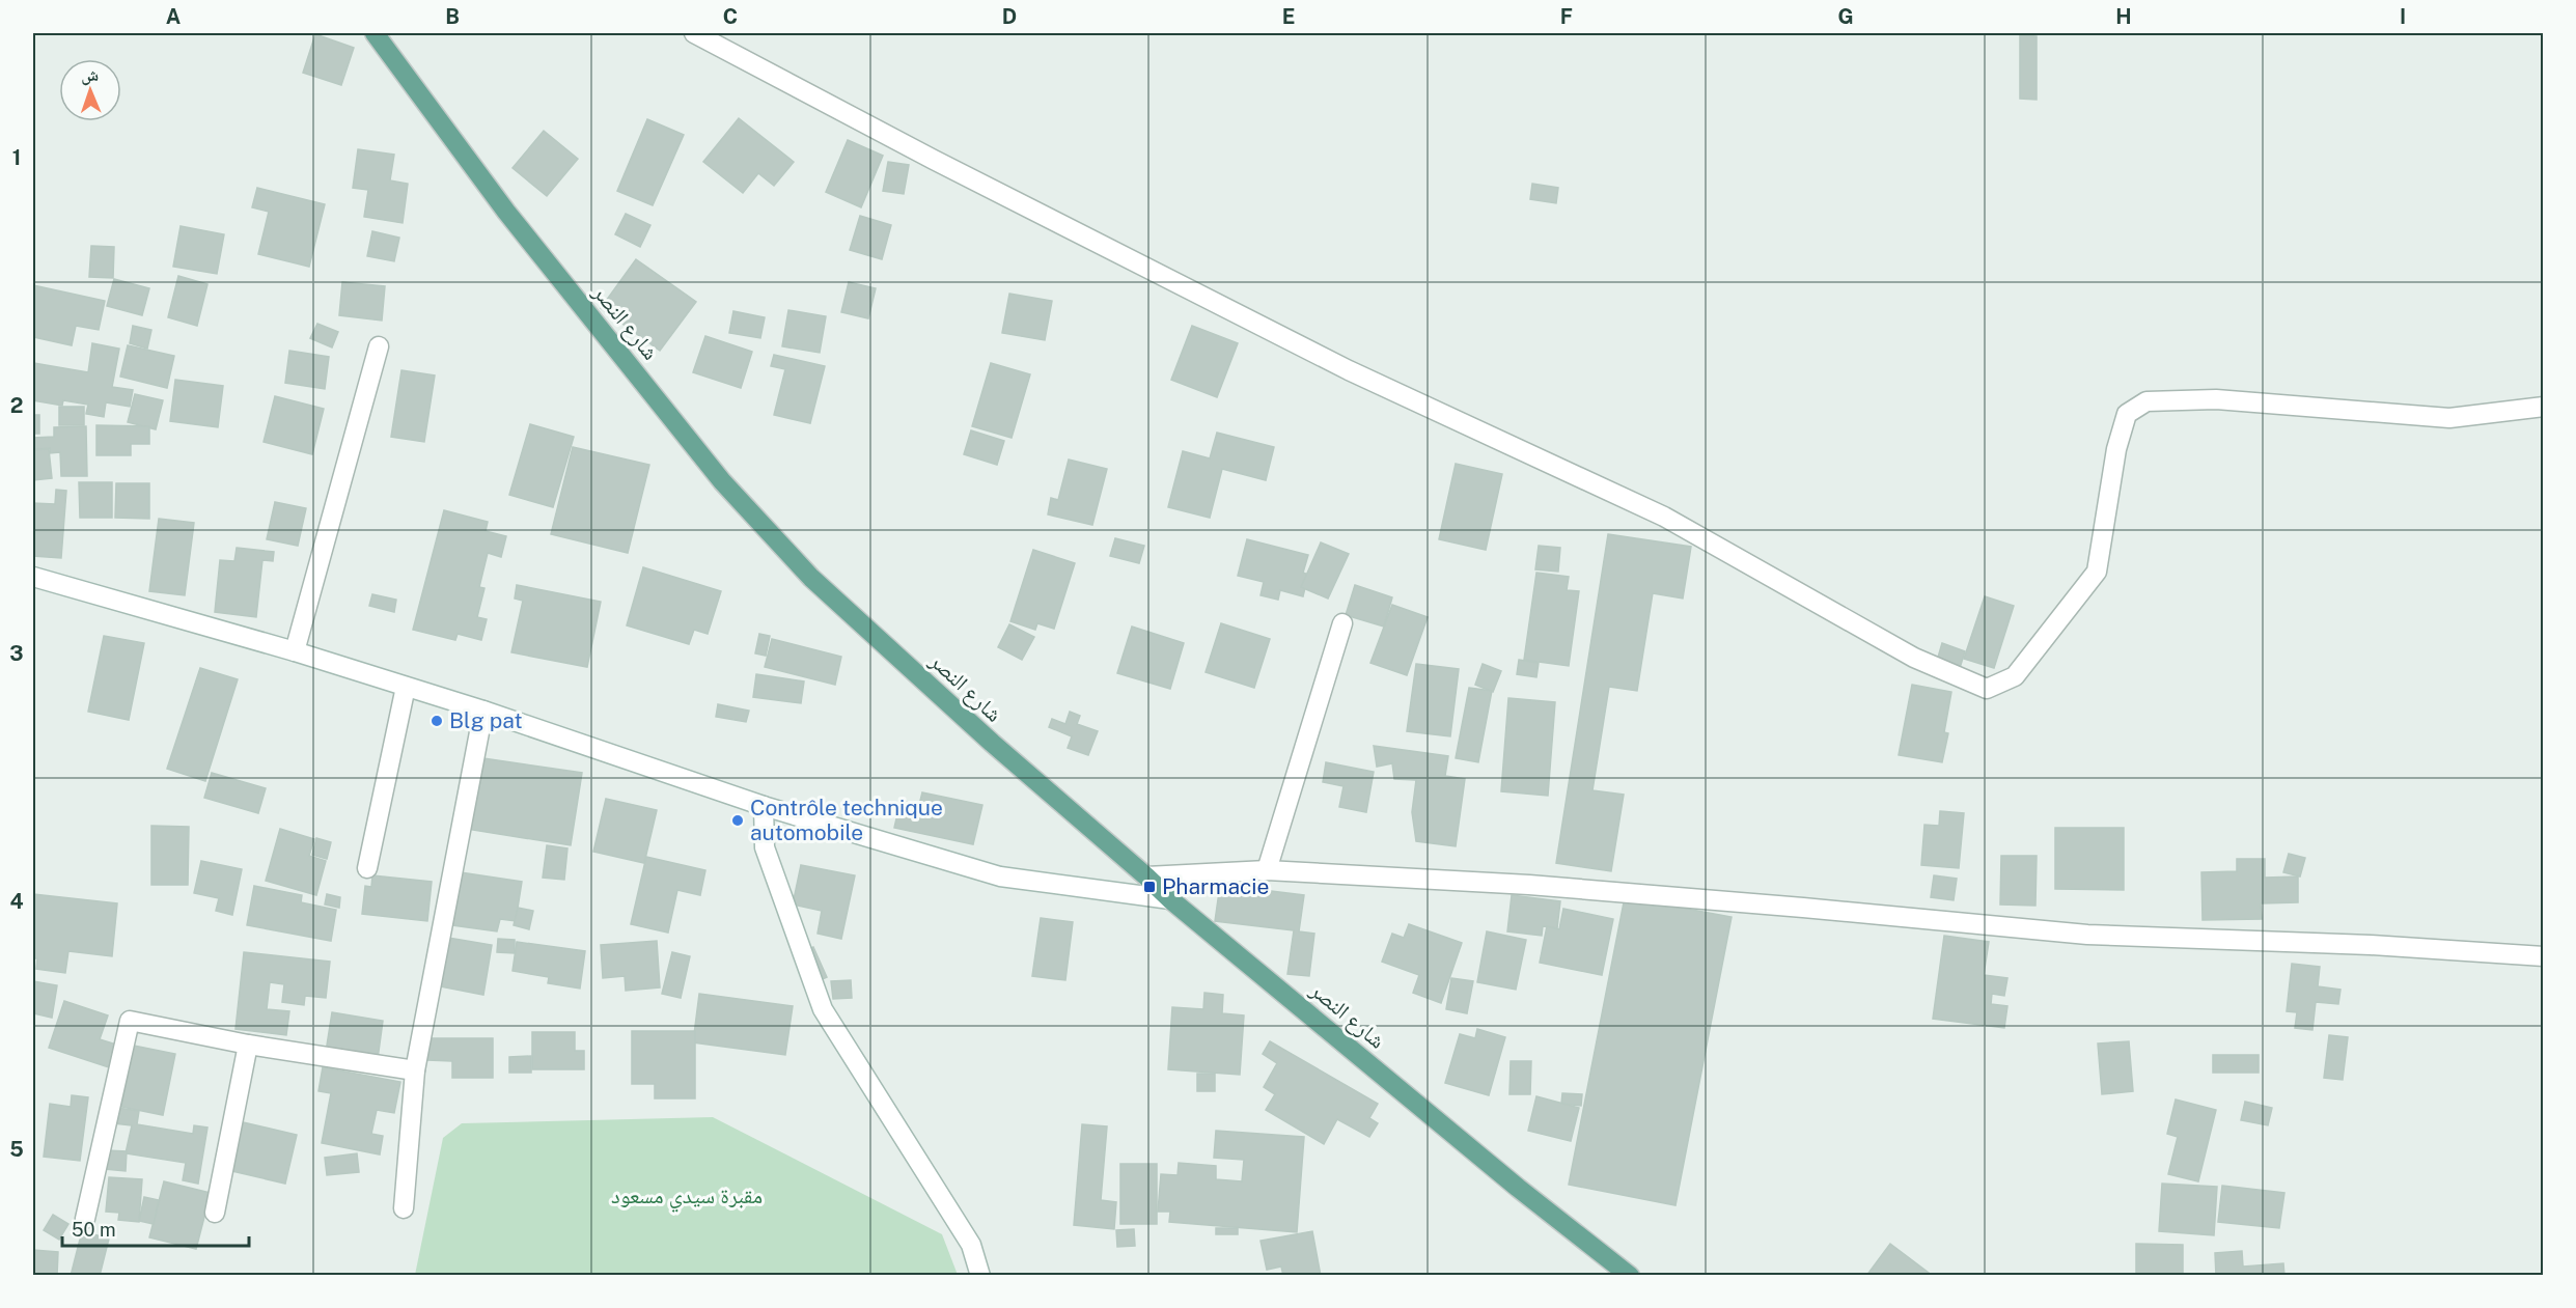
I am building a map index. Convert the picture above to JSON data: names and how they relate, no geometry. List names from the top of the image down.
{
  "streets": {
    "main road": ["شارع النصر"]
  },
  "parks": ["مقبرة سيدي مسعود"],
  "places": {
    "other": ["Blg pat", "Contrôle technique automobile"],
    "transit": ["Pharmacie"]
  },
  "scale_bar": "50 m",
  "north": "top",
  "grid": {
    "columns": [
      "A",
      "B",
      "C",
      "D",
      "E",
      "F",
      "G",
      "H",
      "I"
    ],
    "rows": [
      "1",
      "2",
      "3",
      "4",
      "5"
    ]
  }
}
